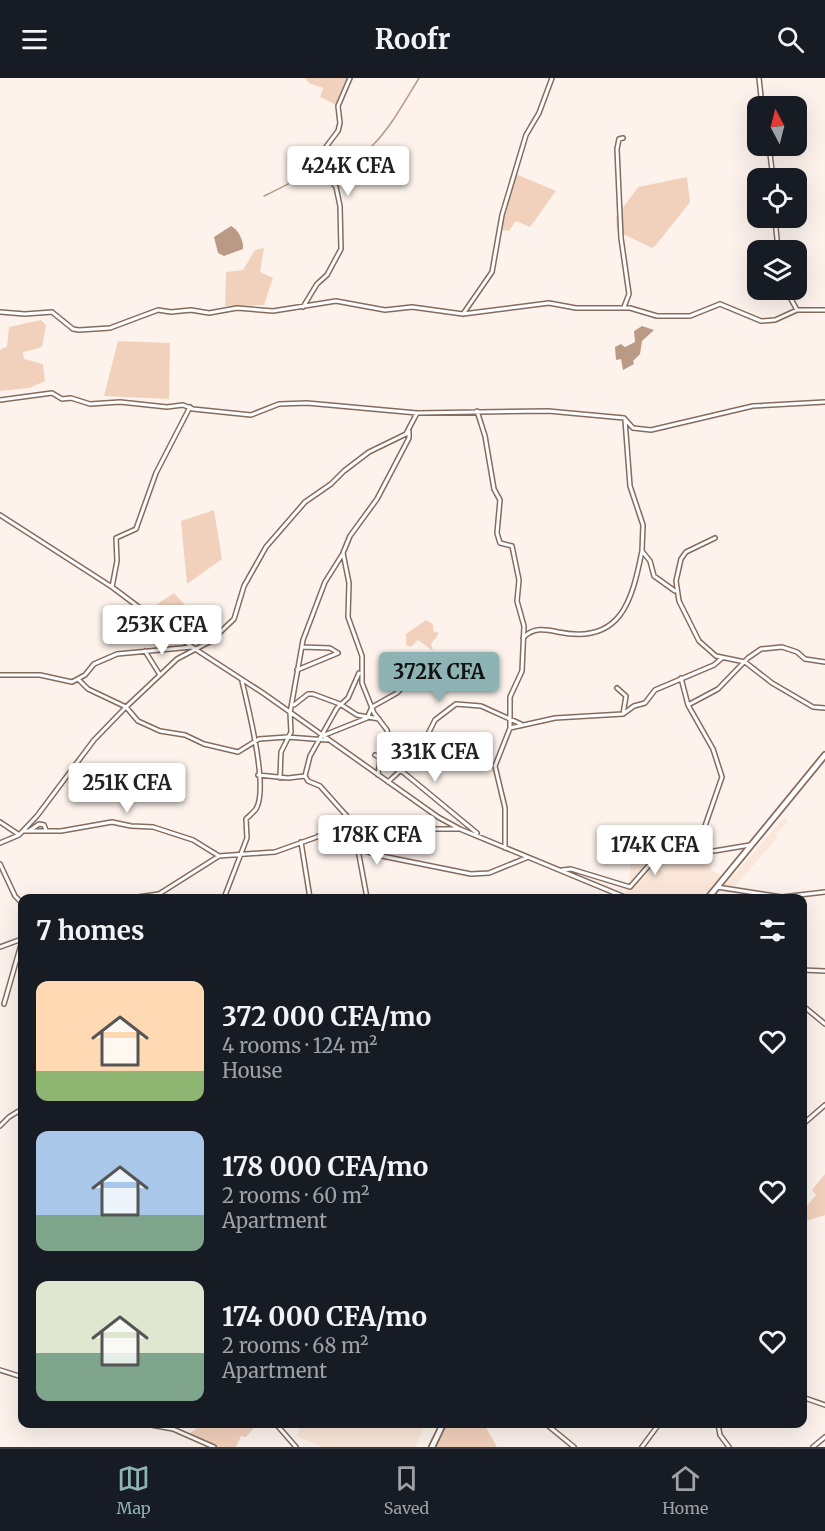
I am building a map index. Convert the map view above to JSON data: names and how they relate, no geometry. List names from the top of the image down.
{
  "north": "top",
  "page": {
    "header": "Roofr",
    "price": [
      "424K CFA",
      "253K CFA",
      "372K CFA",
      "331K CFA",
      "251K CFA",
      "178K CFA",
      "174K CFA"
    ],
    "heading": "7 homes",
    "list": [
      {
        "name": "372 000 CFA/mo",
        "note": "4 rooms · 124 m² · House"
      },
      {
        "name": "178 000 CFA/mo",
        "note": "2 rooms · 60 m² · Apartment"
      },
      {
        "name": "174 000 CFA/mo",
        "note": "2 rooms · 68 m² · Apartment"
      }
    ],
    "tabs": ["Map", "Saved", "Home"]
  }
}
